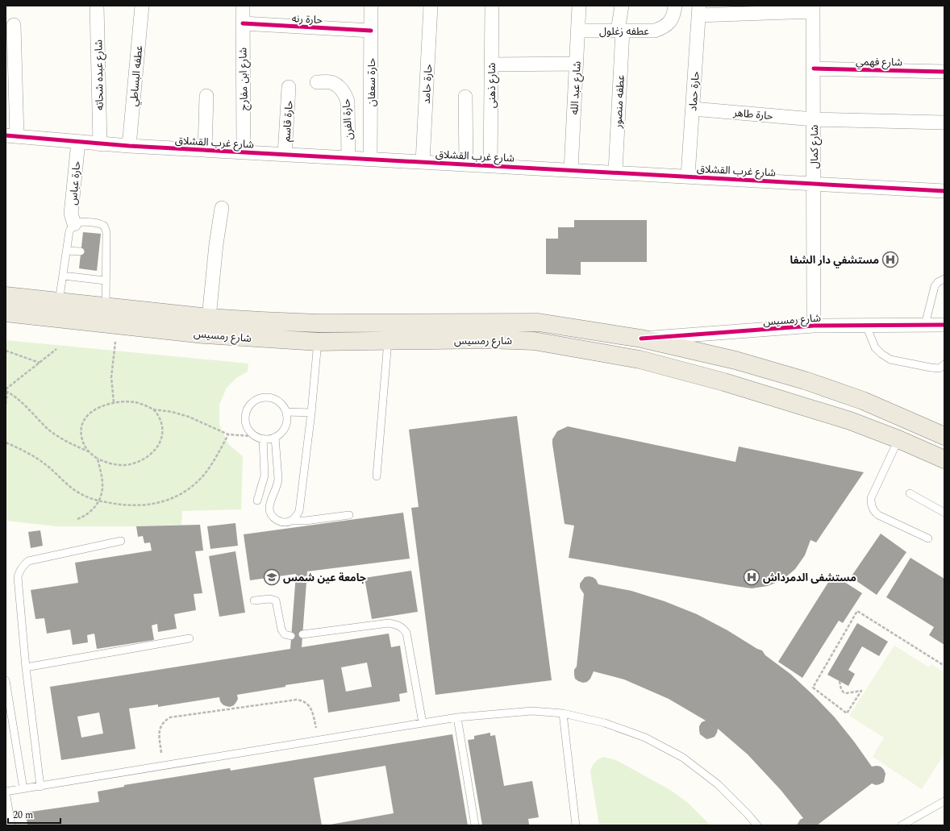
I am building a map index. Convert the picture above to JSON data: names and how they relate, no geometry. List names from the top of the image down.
{
  "streets": {
    "main road": ["شارع رمسيس"],
    "street": [
      "حارة رنه",
      "عطفه زغلول",
      "شارع فهمي",
      "شارع عبده شحاته",
      "عطفه البساطي",
      "شارع ابن مفارج",
      "حارة سعفان",
      "حارة حامد",
      "شارع ذهنى",
      "شارع عبد الله",
      "حارة حماد",
      "عطفه منصور",
      "حارة طاهر",
      "حارة الفرن",
      "حارة قاسم",
      "شارع غرب القشلاق",
      "شارع كمال",
      "حارة عباس"
    ]
  },
  "crossings": [
    ["حارة رنه", "شارع ابن مفارج"],
    ["حارة رنه", "حارة سعفان"],
    ["عطفه زغلول", "شارع عبد الله"],
    ["عطفه زغلول", "عطفه منصور"],
    ["شارع فهمي", "شارع كمال"],
    ["شارع عبده شحاته", "شارع غرب القشلاق"],
    ["عطفه البساطي", "شارع غرب القشلاق"],
    ["شارع ابن مفارج", "شارع غرب القشلاق"],
    ["حارة سعفان", "شارع غرب القشلاق"],
    ["حارة حامد", "شارع غرب القشلاق"],
    ["شارع ذهنى", "شارع غرب القشلاق"],
    ["شارع عبد الله", "شارع غرب القشلاق"],
    ["حارة حماد", "حارة طاهر"],
    ["حارة حماد", "شارع غرب القشلاق"],
    ["عطفه منصور", "شارع غرب القشلاق"],
    ["حارة طاهر", "شارع كمال"],
    ["حارة الفرن", "شارع غرب القشلاق"],
    ["حارة قاسم", "شارع غرب القشلاق"],
    ["شارع غرب القشلاق", "شارع كمال"],
    ["شارع غرب القشلاق", "حارة عباس"],
    ["شارع كمال", "شارع رمسيس"]
  ],
  "places": {
    "hospital": ["مستشفي دار الشفا", "مستشفى الدمرداش"],
    "school or university": ["جامعة عين شمس"]
  },
  "scale_bar": "20 m"
}
